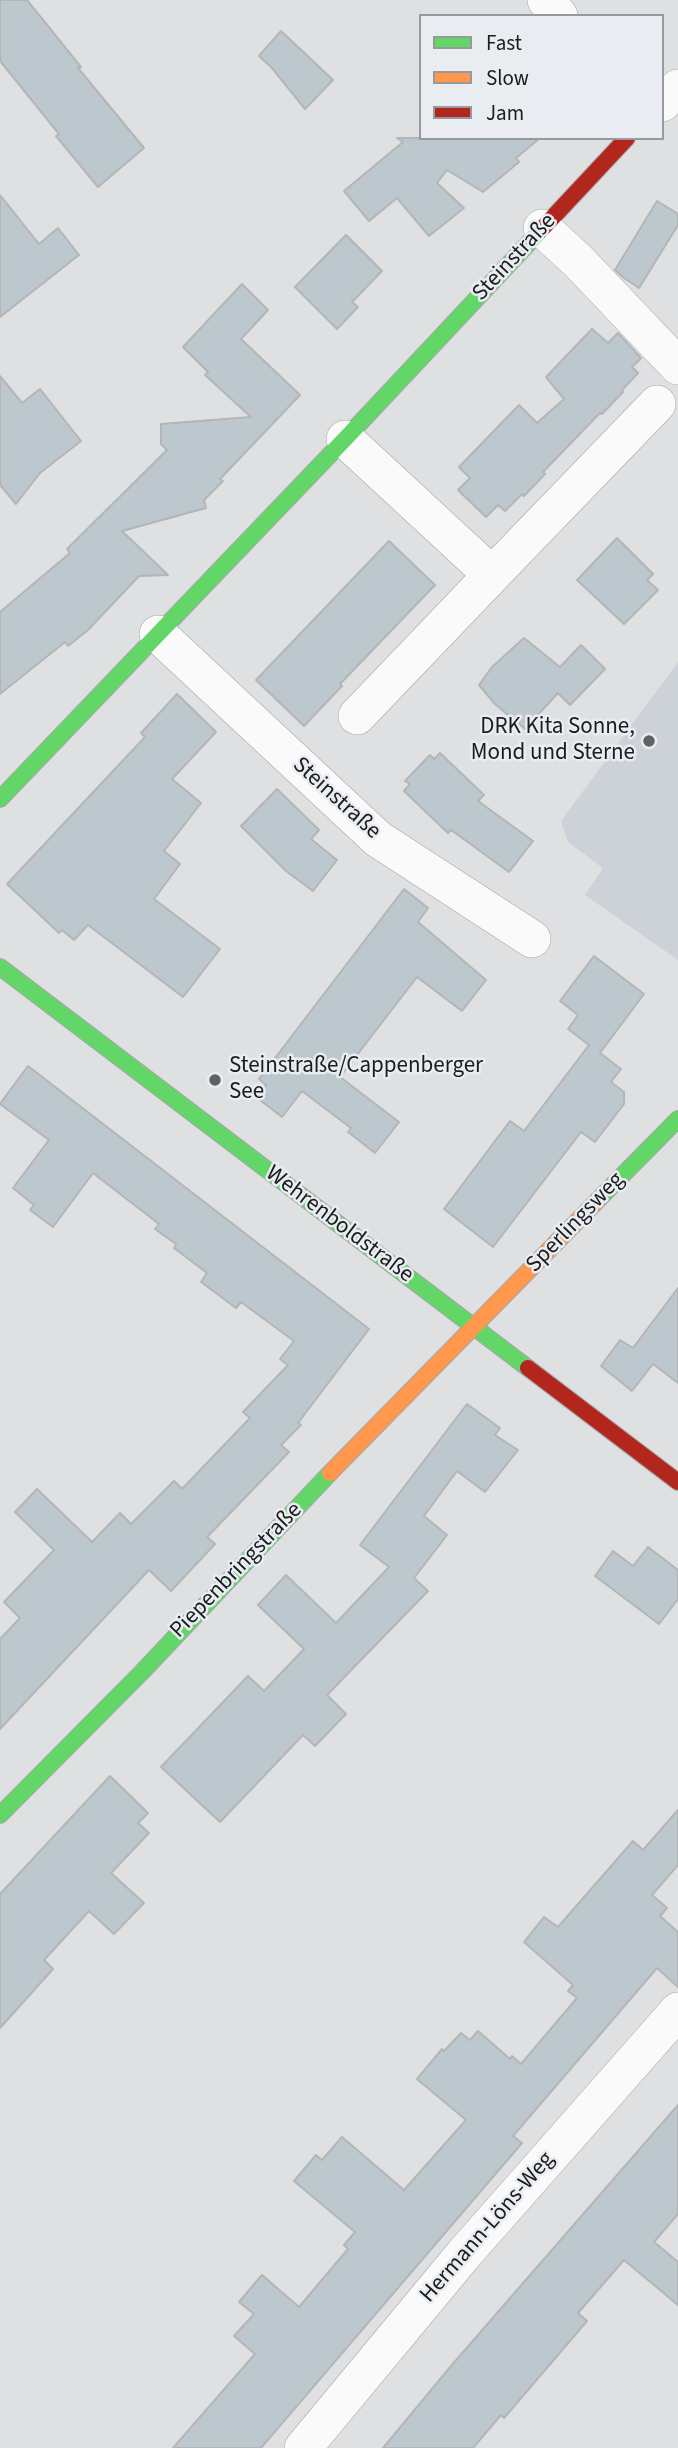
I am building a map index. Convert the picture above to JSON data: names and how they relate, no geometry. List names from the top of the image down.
{
  "streets": {
    "street": [
      "Steinstraße",
      "Sperlingsweg",
      "Wehrenboldstraße",
      "Piepenbringstraße",
      "Hermann-Löns-Weg"
    ]
  },
  "crossings": [
    ["Sperlingsweg", "Wehrenboldstraße"],
    ["Sperlingsweg", "Piepenbringstraße"],
    ["Wehrenboldstraße", "Piepenbringstraße"]
  ],
  "places": ["DRK Kita Sonne, Mond und Sterne", "Steinstraße/Cappenberger See"],
  "legend": ["Fast", "Slow", "Jam"]
}
